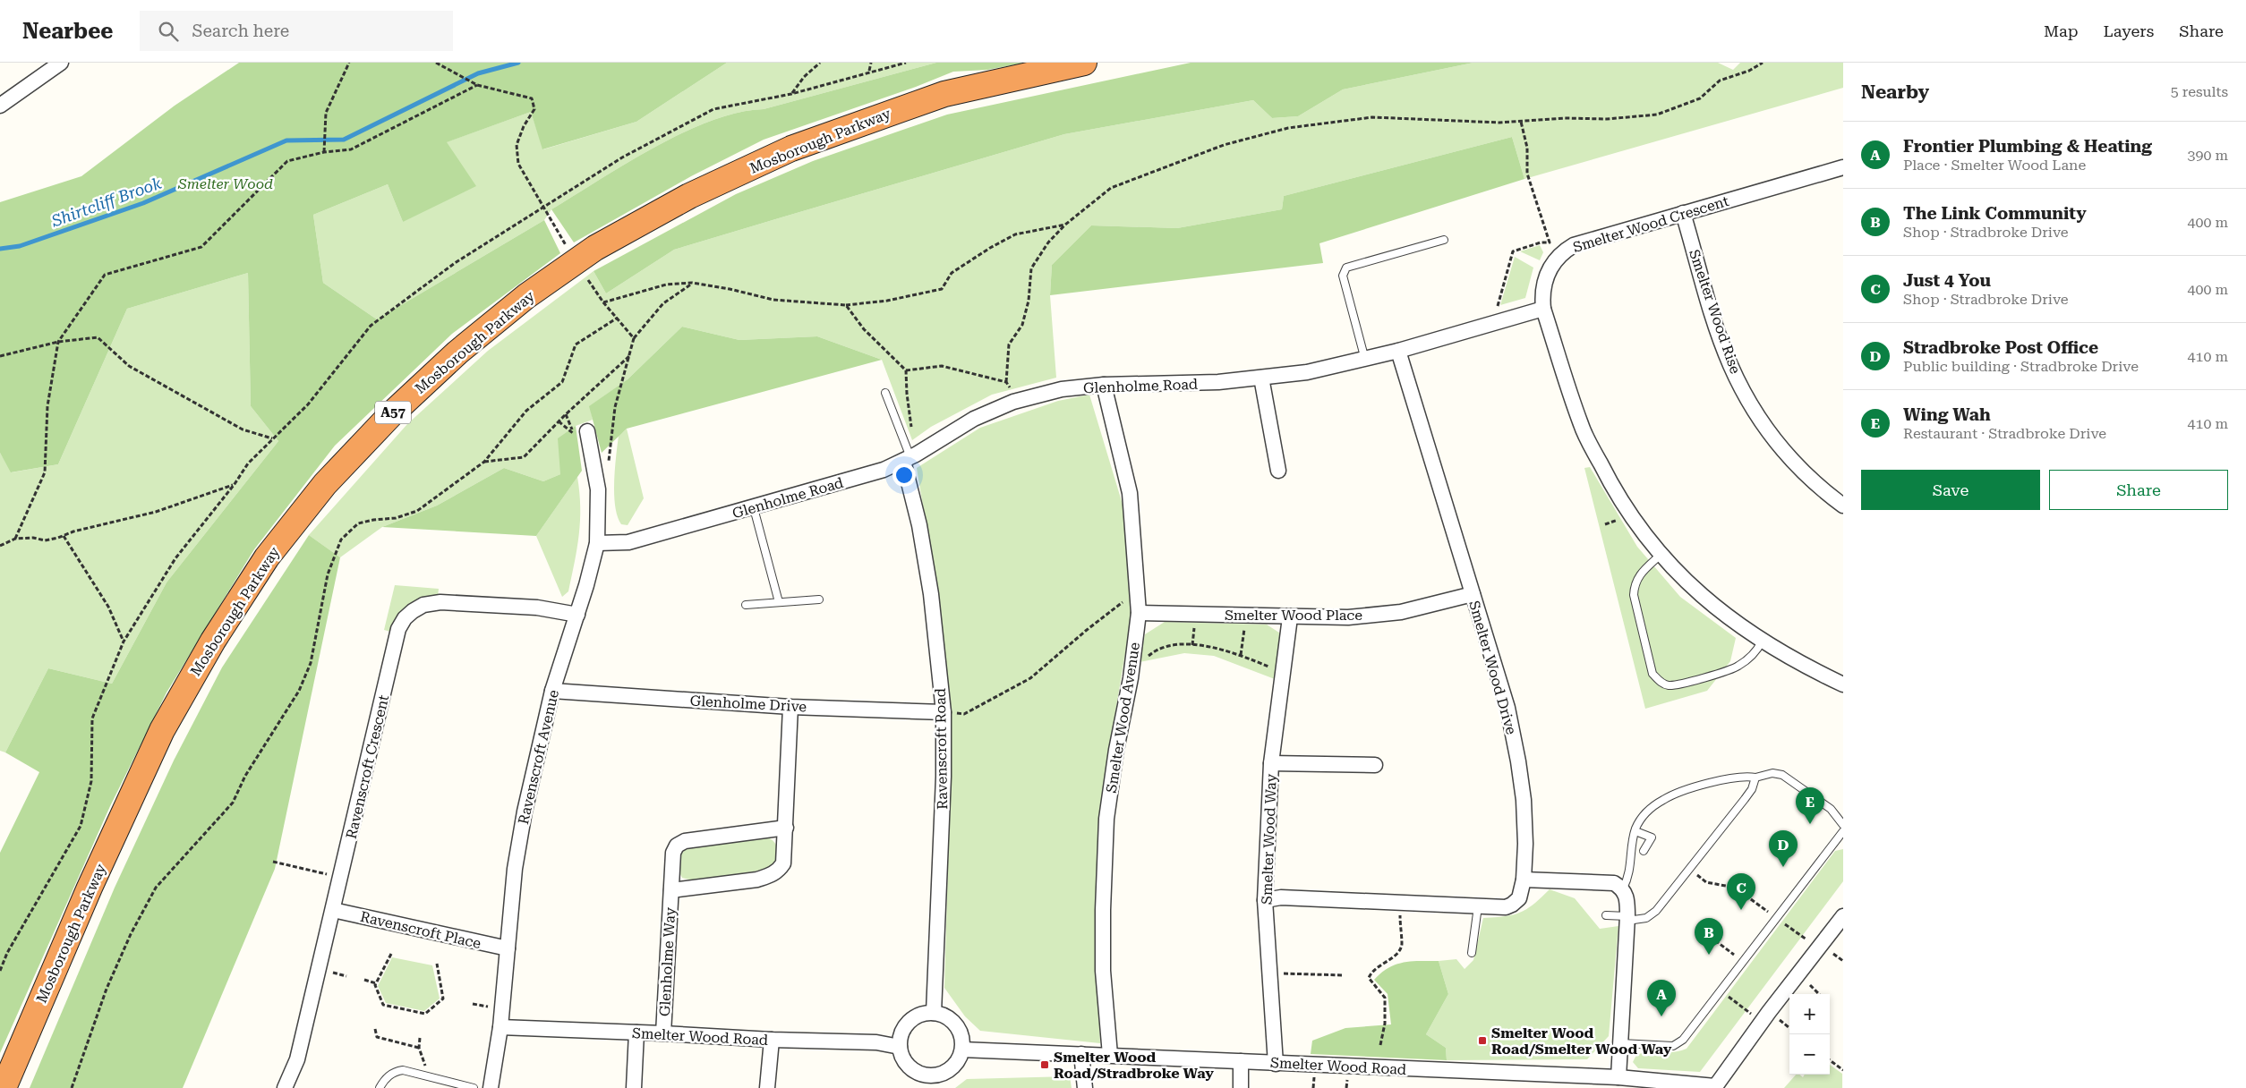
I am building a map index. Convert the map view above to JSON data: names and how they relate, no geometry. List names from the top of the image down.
{
  "streets": {
    "highway": ["Mosborough Parkway", "A57"],
    "street": [
      "Smelter Wood Crescent",
      "Smelter Wood Rise",
      "Glenholme Road",
      "Smelter Wood Place",
      "Smelter Wood Drive",
      "Glenholme Drive",
      "Smelter Wood Avenue",
      "Ravenscroft Road",
      "Ravenscroft Avenue",
      "Ravenscroft Crescent",
      "Smelter Wood Way",
      "Ravenscroft Place",
      "Glenholme Way",
      "Smelter Wood Road"
    ]
  },
  "crossings": [
    ["Smelter Wood Crescent", "Smelter Wood Rise"],
    ["Smelter Wood Crescent", "Glenholme Road"],
    ["Glenholme Road", "Smelter Wood Drive"],
    ["Glenholme Road", "Smelter Wood Avenue"],
    ["Glenholme Road", "Ravenscroft Road"],
    ["Glenholme Road", "Ravenscroft Avenue"],
    ["Smelter Wood Place", "Smelter Wood Drive"],
    ["Smelter Wood Place", "Smelter Wood Avenue"],
    ["Smelter Wood Place", "Smelter Wood Way"],
    ["Smelter Wood Drive", "Smelter Wood Way"],
    ["Glenholme Drive", "Ravenscroft Road"],
    ["Glenholme Drive", "Ravenscroft Avenue"],
    ["Glenholme Drive", "Glenholme Way"],
    ["Smelter Wood Avenue", "Smelter Wood Road"],
    ["Ravenscroft Road", "Smelter Wood Road"],
    ["Ravenscroft Avenue", "Ravenscroft Crescent"],
    ["Ravenscroft Avenue", "Ravenscroft Place"],
    ["Ravenscroft Avenue", "Smelter Wood Road"],
    ["Ravenscroft Crescent", "Ravenscroft Place"],
    ["Smelter Wood Way", "Smelter Wood Road"],
    ["Glenholme Way", "Smelter Wood Road"]
  ],
  "water": ["Shirtcliff Brook"],
  "parks": ["Smelter Wood"],
  "places": {
    "transit": ["Smelter Wood Road/Smelter Wood Way", "Smelter Wood Road/Stradbroke Way"]
  },
  "page": {
    "header": "Nearbee",
    "search": "Search here",
    "nav": ["Map", "Layers", "Share"],
    "heading": ["Nearby", "5 results"],
    "list": [
      {
        "mark": "A",
        "name": "Frontier Plumbing & Heating",
        "note": "Place · Smelter Wood Lane",
        "value": "390 m"
      },
      {
        "mark": "B",
        "name": "The Link Community",
        "note": "Shop · Stradbroke Drive",
        "value": "400 m"
      },
      {
        "mark": "C",
        "name": "Just 4 You",
        "note": "Shop · Stradbroke Drive",
        "value": "400 m"
      },
      {
        "mark": "D",
        "name": "Stradbroke Post Office",
        "note": "Public building · Stradbroke Drive",
        "value": "410 m"
      },
      {
        "mark": "E",
        "name": "Wing Wah",
        "note": "Restaurant · Stradbroke Drive",
        "value": "410 m"
      }
    ],
    "buttons": ["Save", "Share"],
    "pins": [
      "E",
      "D",
      "C",
      "B",
      "A"
    ],
    "map_buttons": ["+", "−"]
  }
}
